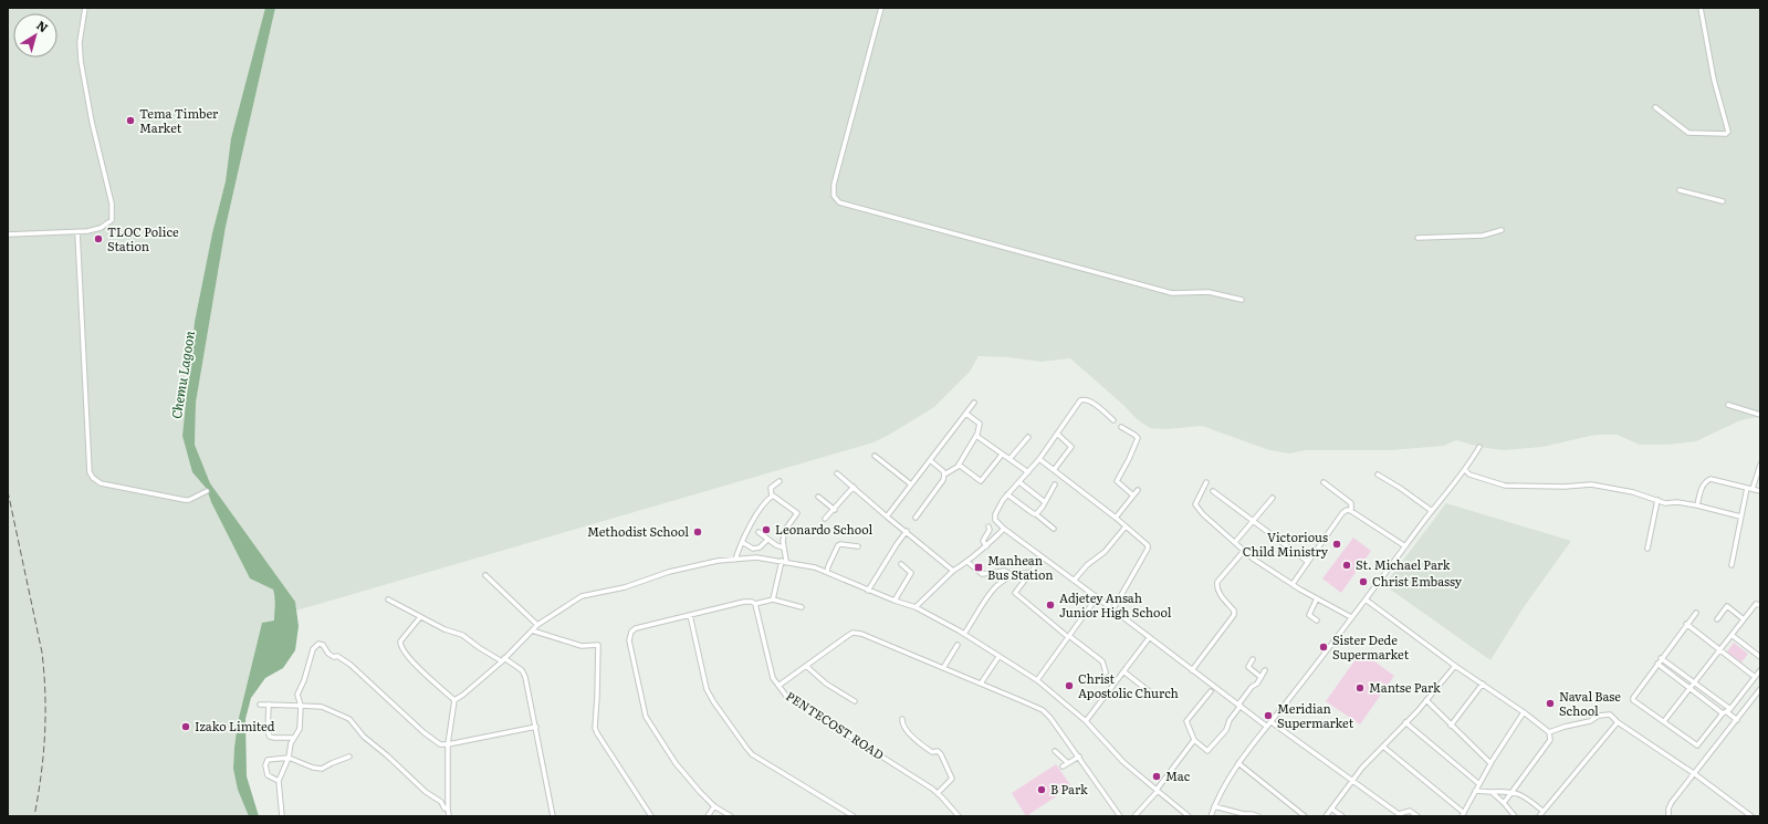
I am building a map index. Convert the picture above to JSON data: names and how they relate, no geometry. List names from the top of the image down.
{
  "streets": {
    "street": ["PENTECOST ROAD"]
  },
  "water": ["Chemu Lagoon"],
  "places": {
    "other": [
      "Tema Timber Market",
      "TLOC Police Station",
      "Leonardo School",
      "Methodist School",
      "Victorious Child Ministry",
      "St. Michael Park",
      "Christ Embassy",
      "Adjetey Ansah Junior High School",
      "Sister Dede Supermarket",
      "Christ Apostolic Church",
      "Mantse Park",
      "Naval Base School",
      "Meridian Supermarket",
      "Izako Limited",
      "Mac",
      "B Park"
    ],
    "transit": ["Manhean Bus Station"]
  },
  "north": "top right"
}
